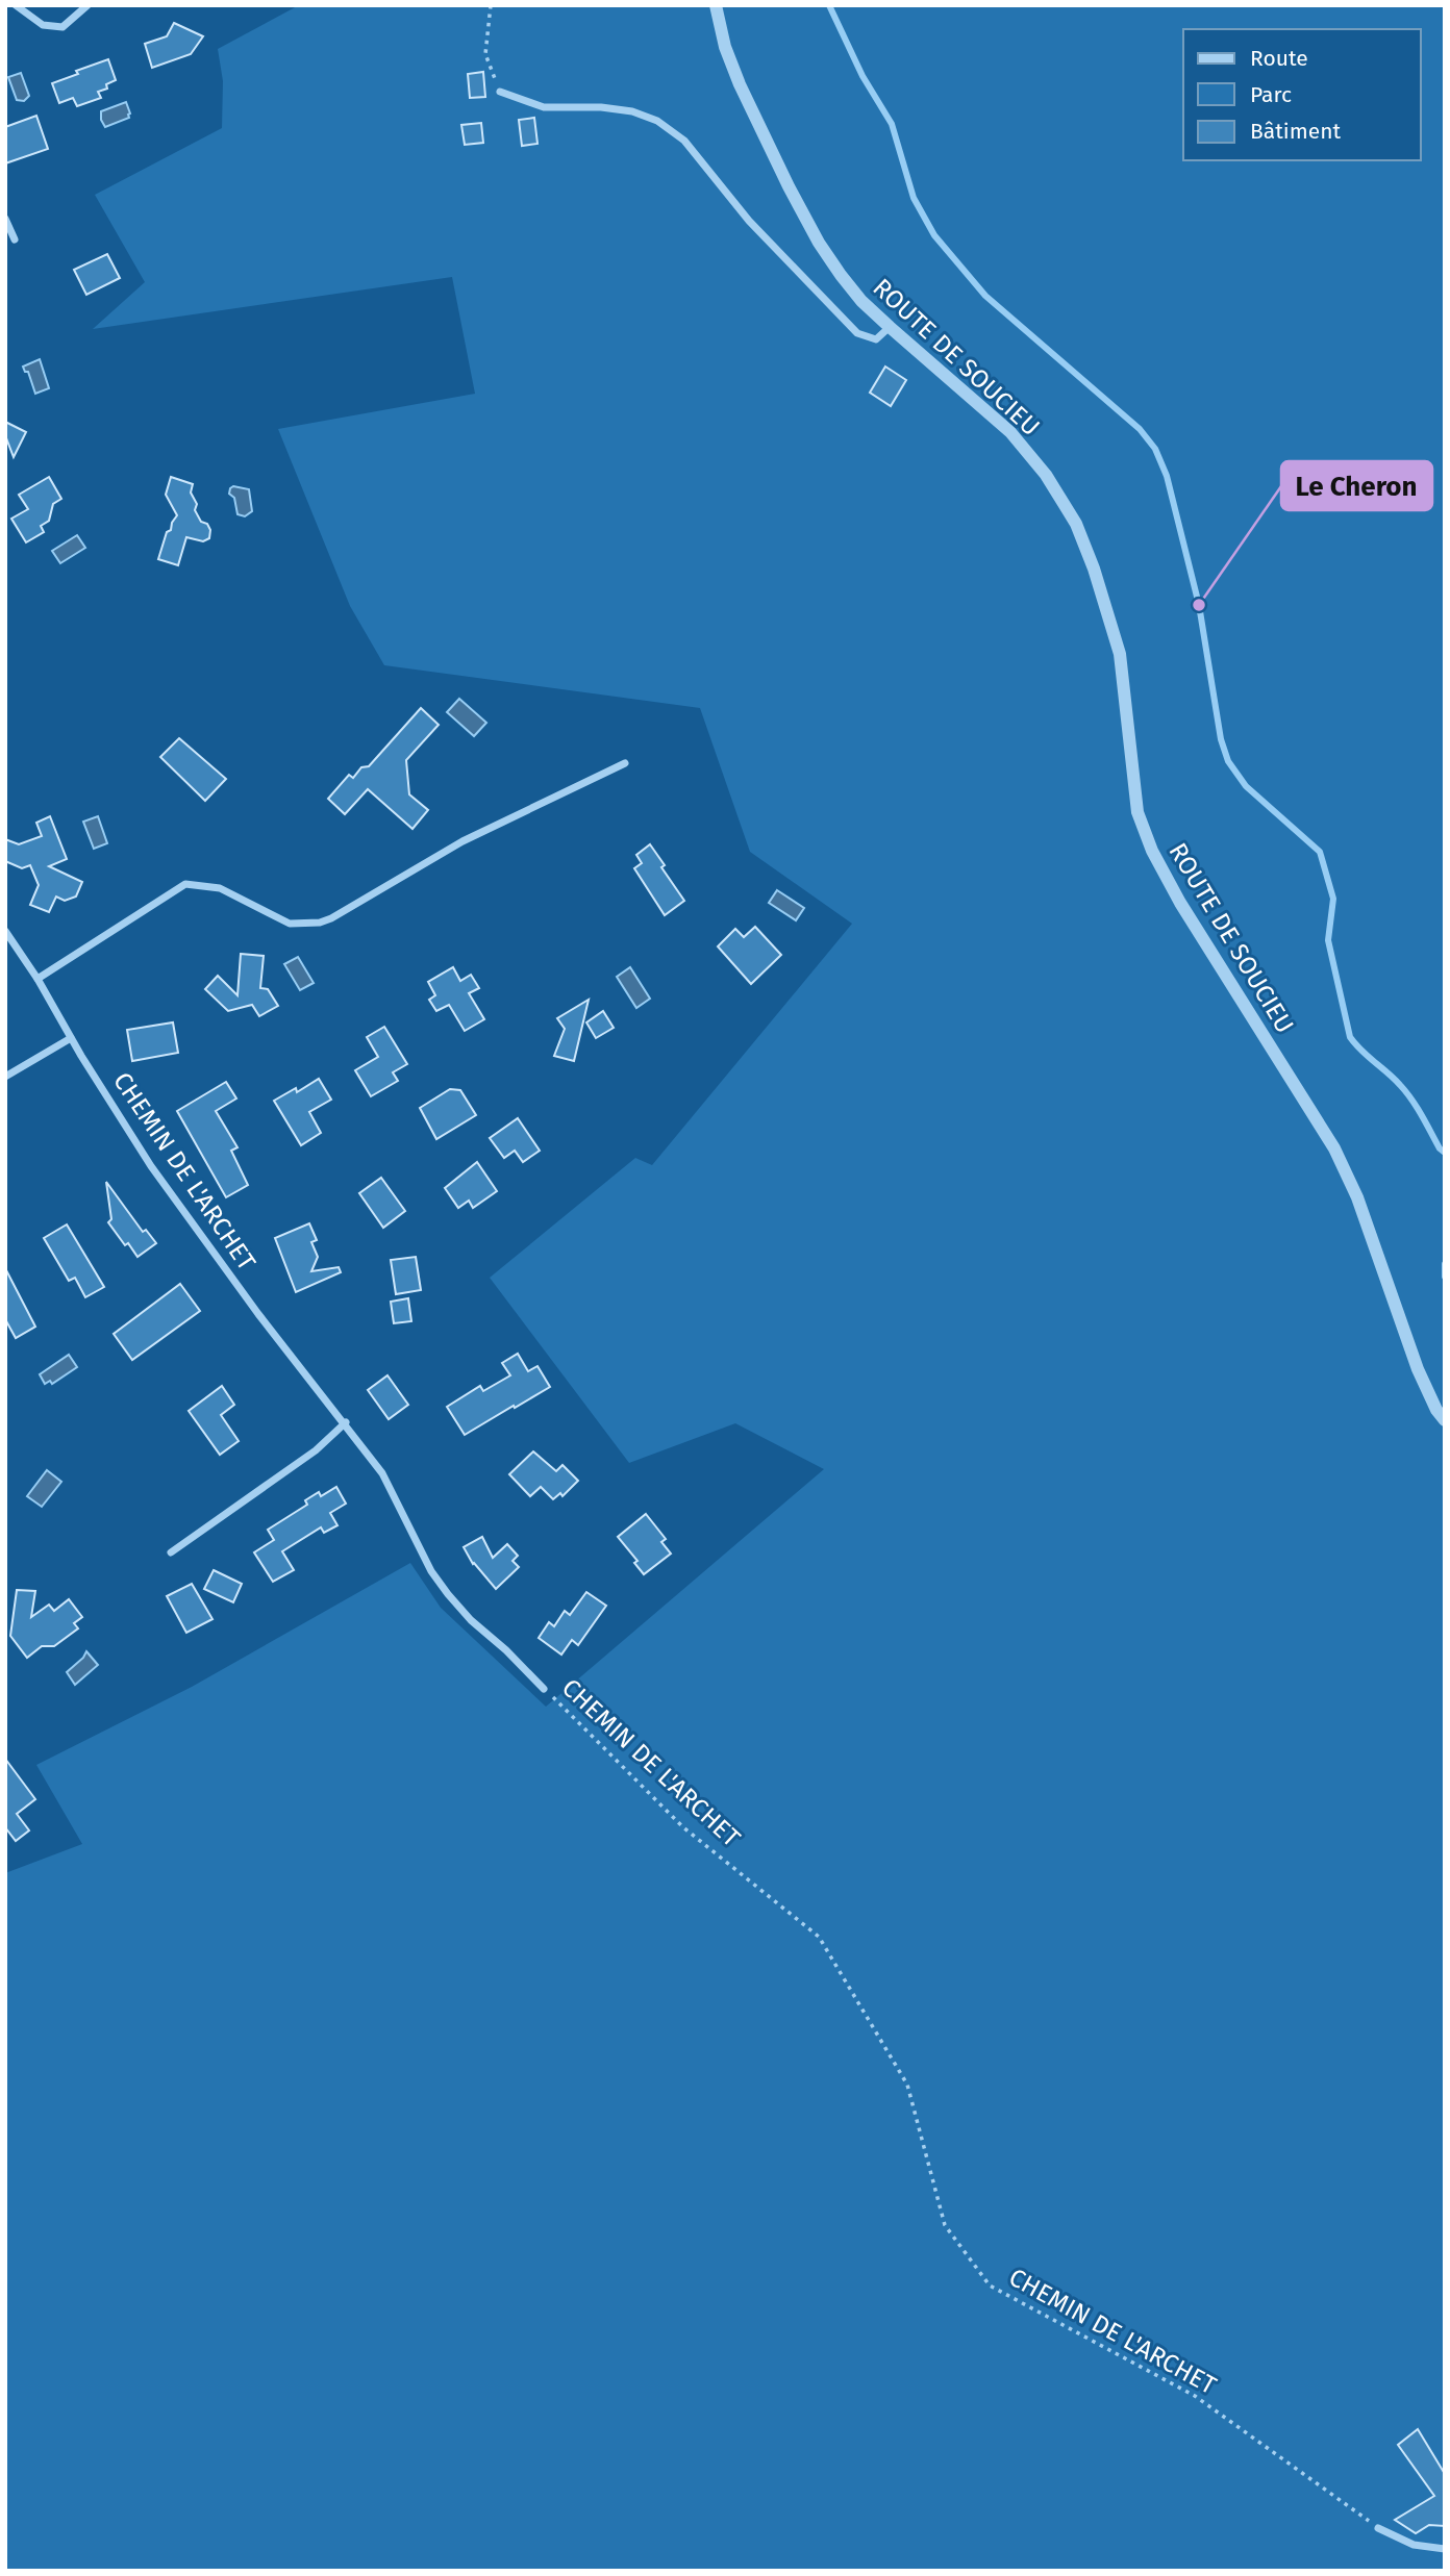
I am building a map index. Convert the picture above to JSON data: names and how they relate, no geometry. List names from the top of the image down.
{
  "streets": {
    "street": ["ROUTE DE SOUCIEU", "CHEMIN DE L'ARCHET"]
  },
  "places": ["Le Cheron"],
  "legend": ["Route", "Parc", "Bâtiment"]
}
